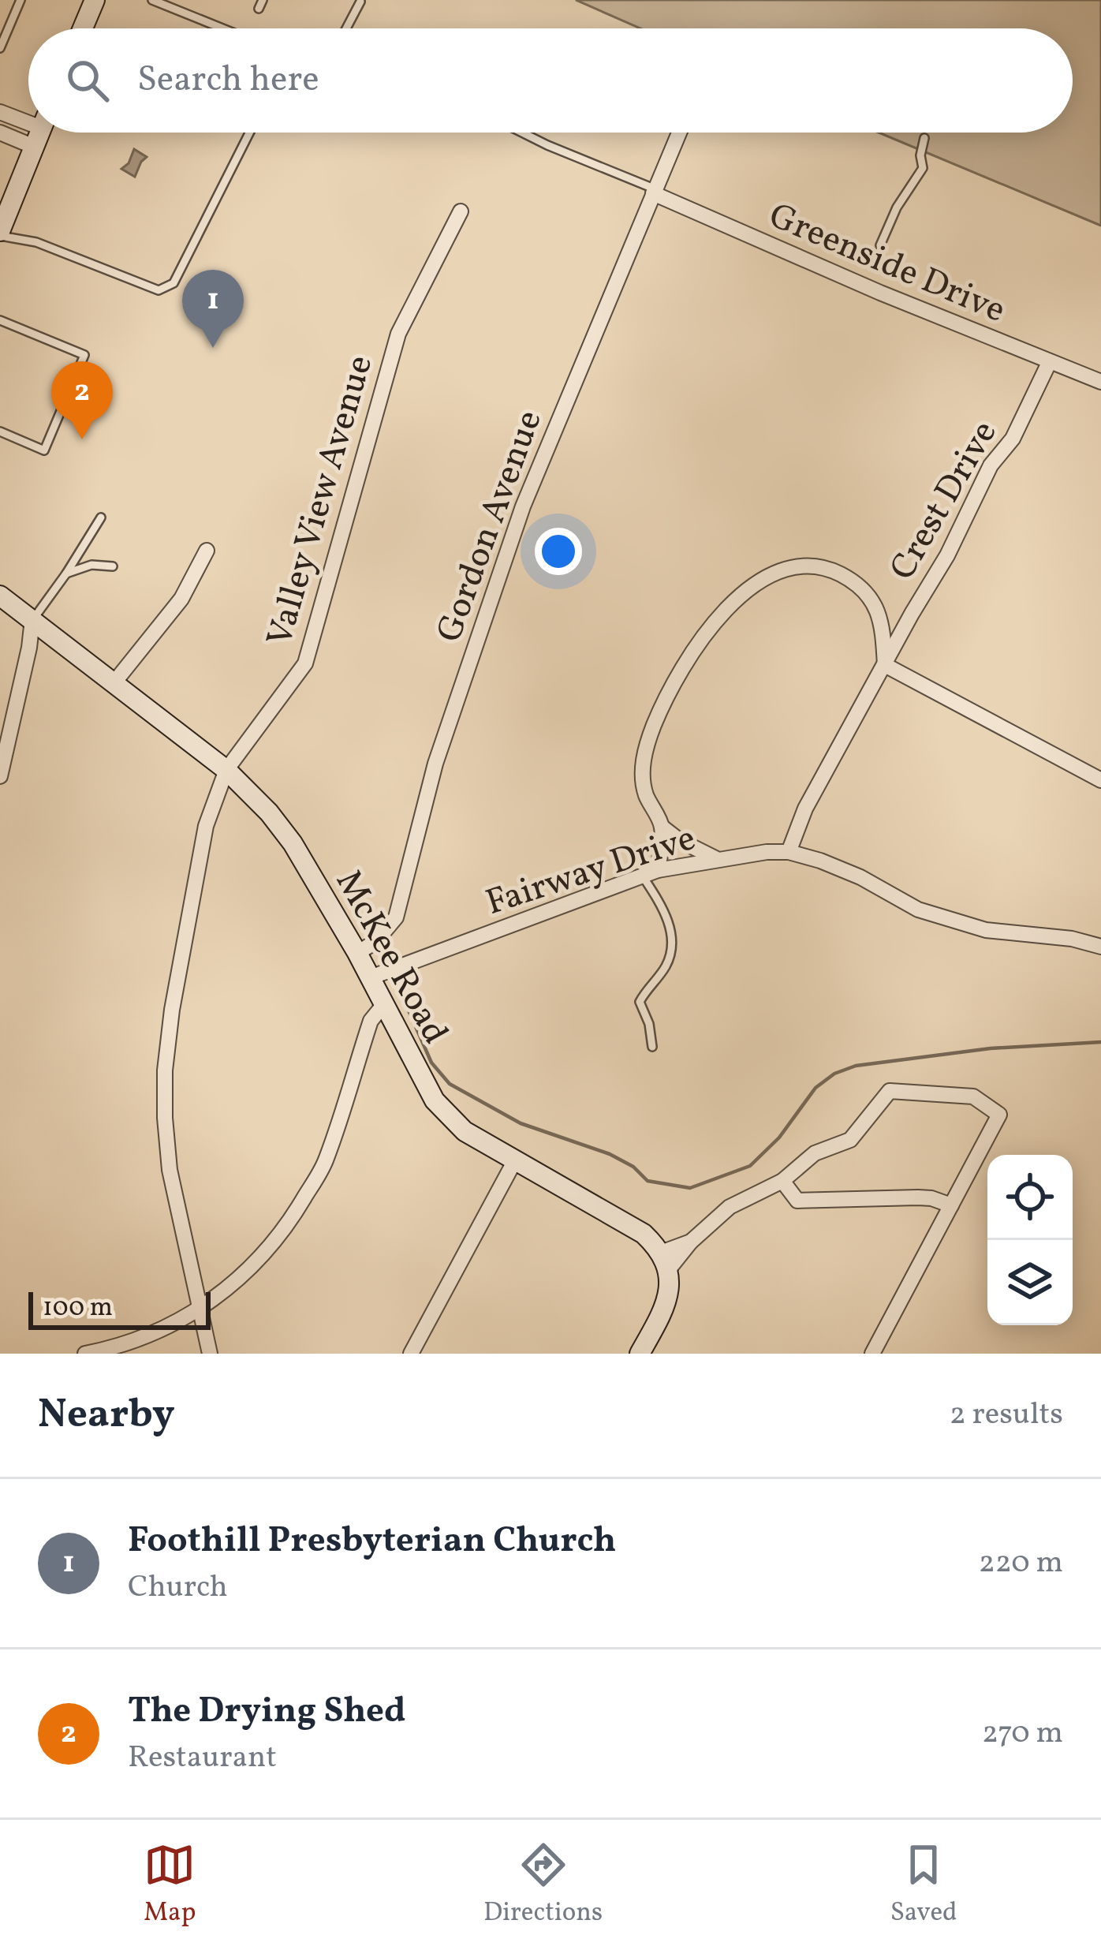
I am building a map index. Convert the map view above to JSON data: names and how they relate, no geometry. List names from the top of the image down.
{
  "streets": {
    "street": [
      "Greenside Drive",
      "Crest Drive",
      "Valley View Avenue",
      "Gordon Avenue",
      "Fairway Drive",
      "McKee Road"
    ]
  },
  "crossings": [
    ["Greenside Drive", "Crest Drive"],
    ["Greenside Drive", "Gordon Avenue"],
    ["Crest Drive", "Fairway Drive"],
    ["Valley View Avenue", "McKee Road"],
    ["Gordon Avenue", "McKee Road"],
    ["Fairway Drive", "McKee Road"]
  ],
  "scale_bar": "100 m",
  "page": {
    "search": "Search here",
    "pins": ["1", "2"],
    "scale": "100 m",
    "heading": ["Nearby", "2 results"],
    "list": [
      {
        "mark": "1",
        "name": "Foothill Presbyterian Church",
        "note": "Church",
        "value": "220 m"
      },
      {
        "mark": "2",
        "name": "The Drying Shed",
        "note": "Restaurant",
        "value": "270 m"
      }
    ],
    "nav": ["Map", "Directions", "Saved"]
  }
}
